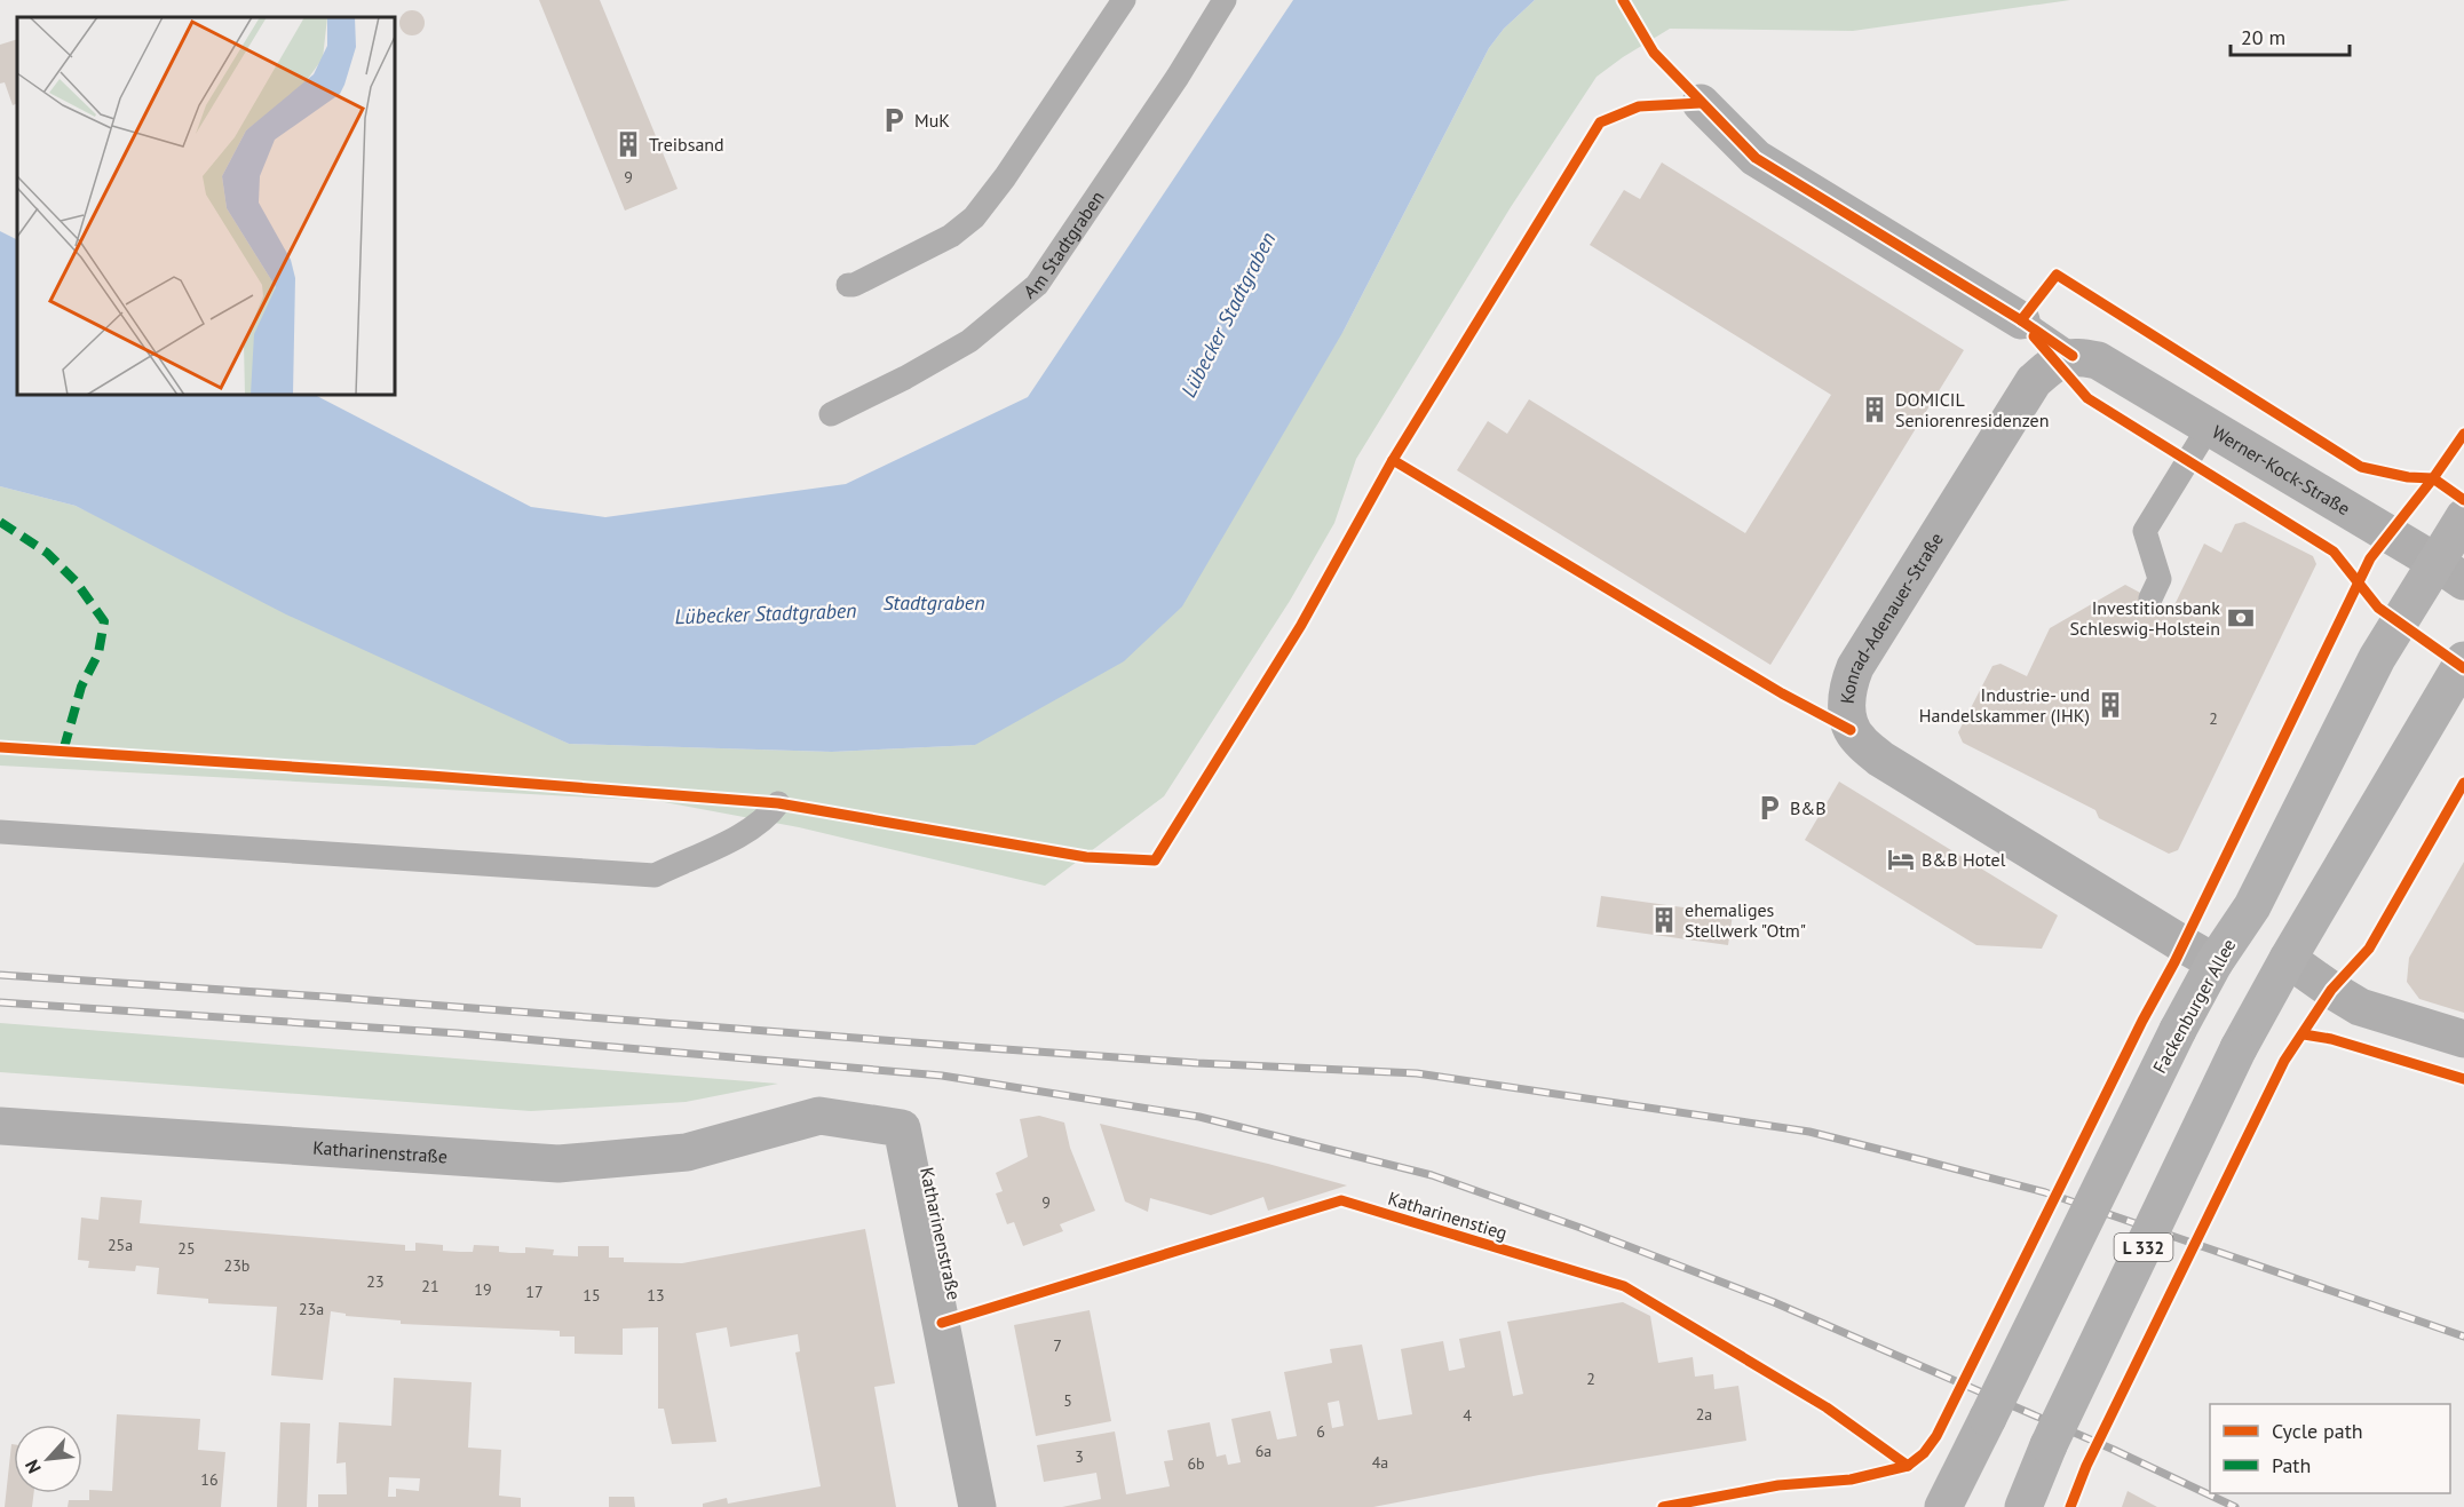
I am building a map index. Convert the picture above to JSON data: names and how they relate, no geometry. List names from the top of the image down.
{
  "streets": {
    "main road": ["Fackenburger Allee", "L 332"],
    "street": ["Werner-Kock-Straße", "Konrad-Adenauer-Straße", "Katharinenstraße"],
    "lane": ["Am Stadtgraben"],
    "cycle path": ["Katharinenstieg"]
  },
  "crossings": [
    ["Werner-Kock-Straße", "Konrad-Adenauer-Straße"],
    ["Werner-Kock-Straße", "Fackenburger Allee"],
    ["Konrad-Adenauer-Straße", "Fackenburger Allee"]
  ],
  "water": ["Lübecker Stadtgraben", "Stadtgraben"],
  "places": {
    "parking": ["MuK", "B&B"],
    "building": [
      "Treibsand",
      "DOMICIL Seniorenresidenzen",
      "Industrie- und Handelskammer (IHK)",
      "ehemaliges Stellwerk \"Otm\""
    ],
    "bank": ["Investitionsbank Schleswig-Holstein"],
    "hotel": ["B&B Hotel"]
  },
  "house_numbers": [
    "9",
    "2",
    "9",
    "25a",
    "25",
    "23b",
    "23",
    "21",
    "19",
    "17",
    "15",
    "13",
    "23a",
    "7",
    "2",
    "5",
    "2a",
    "4",
    "6",
    "6a",
    "3",
    "4a",
    "6b",
    "16"
  ],
  "legend": ["Cycle path", "Path"],
  "scale_bar": "20 m",
  "north": "bottom left"
}
